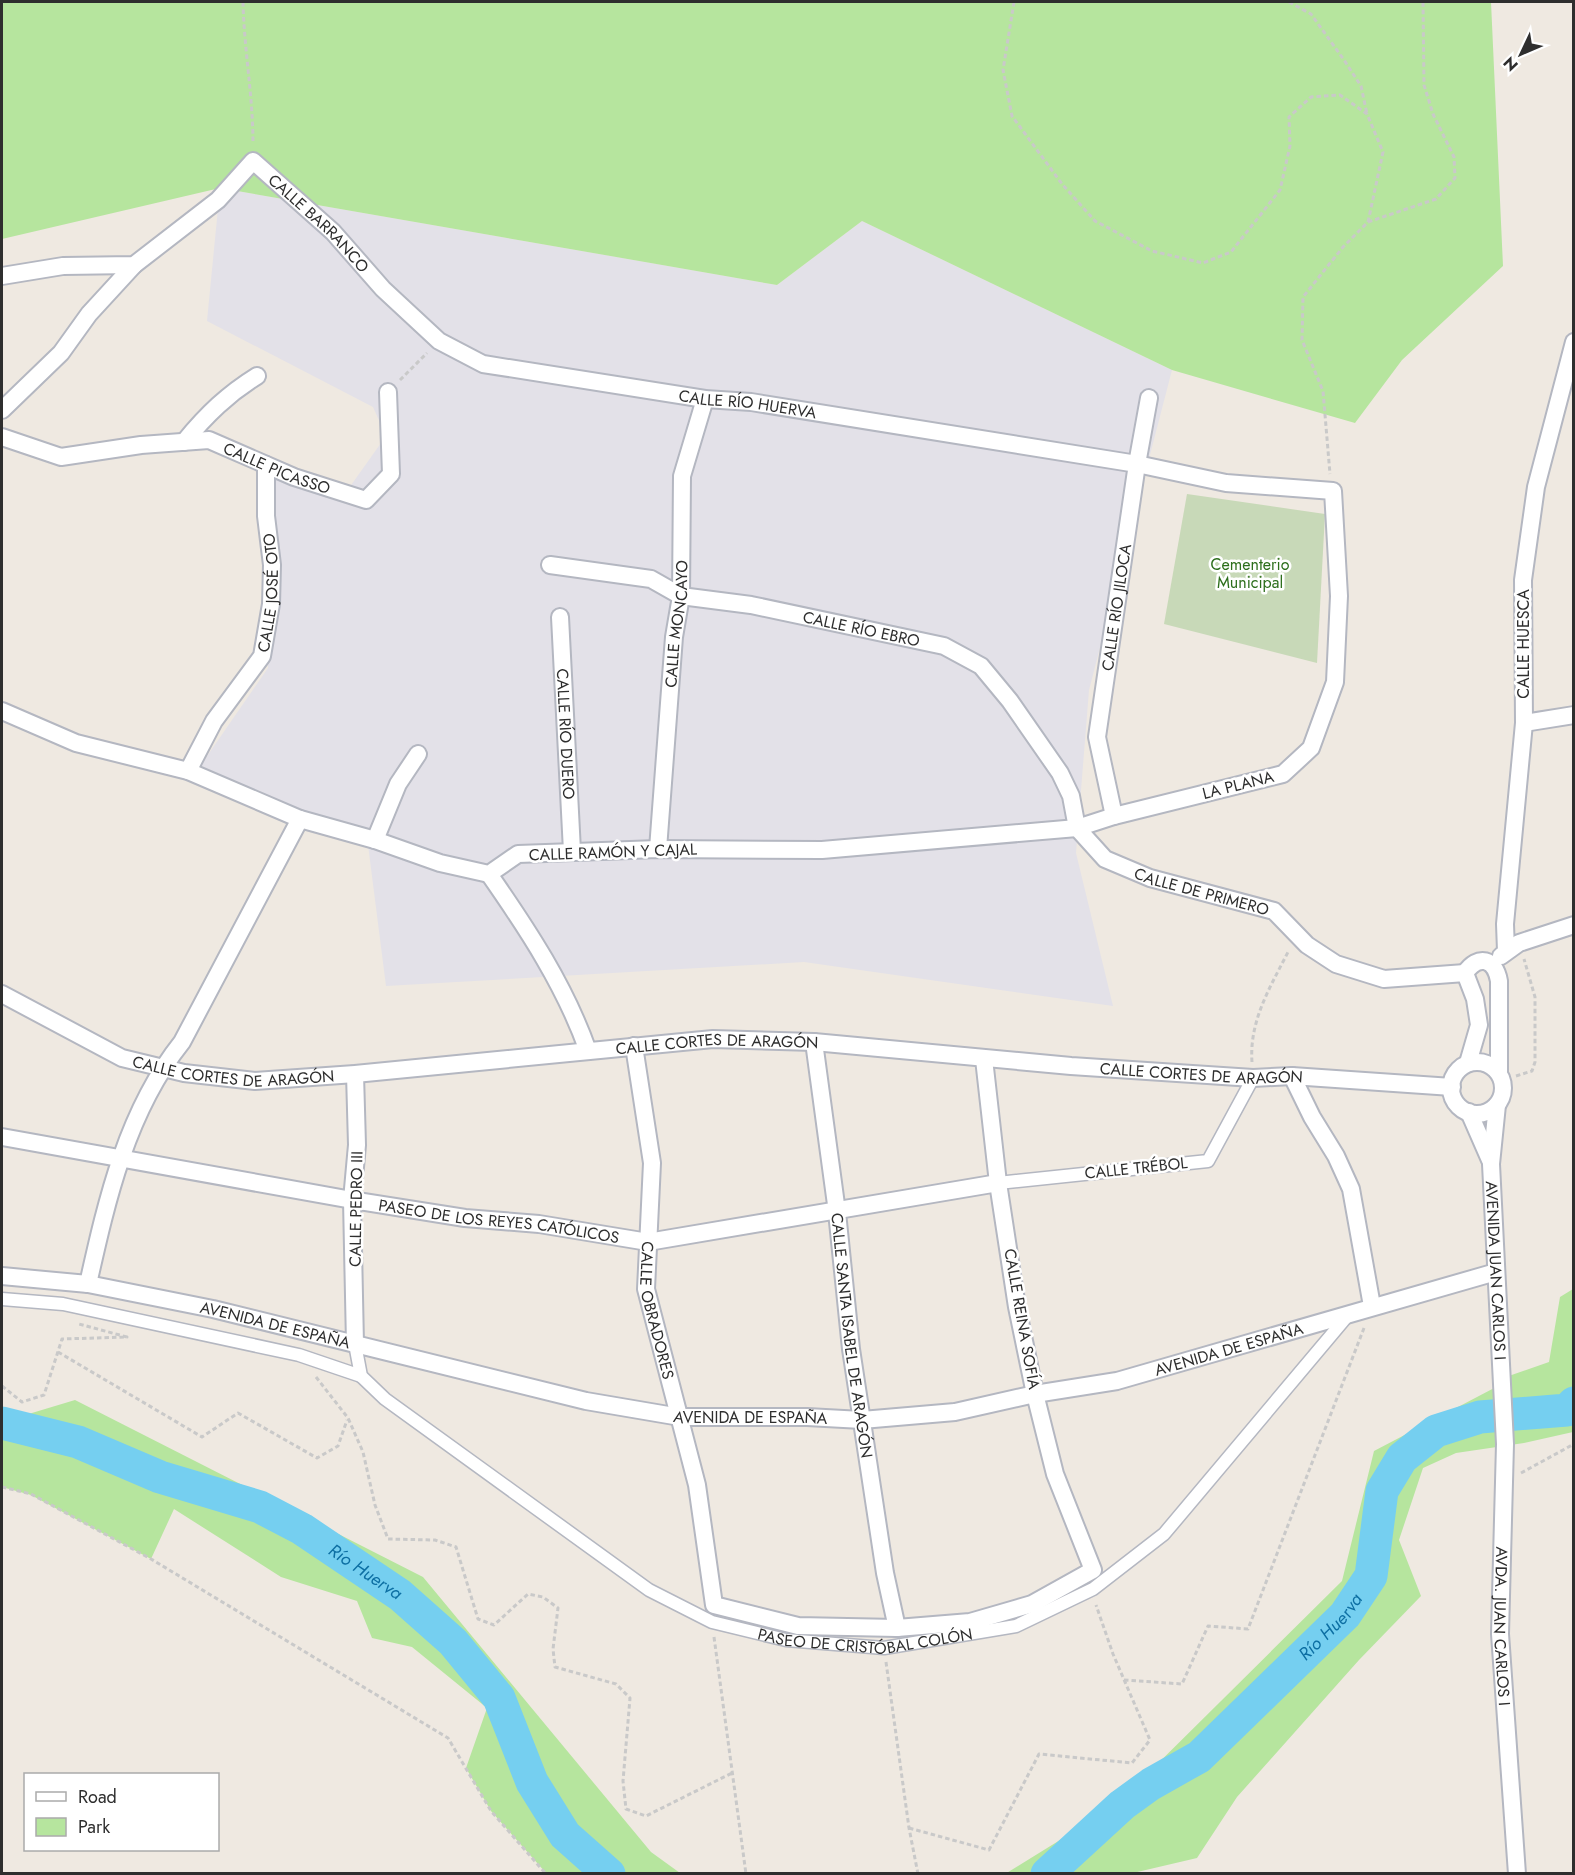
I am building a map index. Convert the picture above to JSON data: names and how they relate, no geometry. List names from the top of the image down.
{
  "streets": {
    "street": [
      "CALLE BARRANCO",
      "CALLE RÍO HUERVA",
      "CALLE PICASSO",
      "CALLE JOSÉ OTO",
      "CALLE RÍO JILOCA",
      "CALLE MONCAYO",
      "CALLE RÍO EBRO",
      "CALLE HUESCA",
      "CALLE RÍO DUERO",
      "LA PLANA",
      "CALLE RAMÓN Y CAJAL",
      "CALLE DE PRIMERO",
      "CALLE CORTES DE ARAGÓN",
      "CALLE TRÉBOL",
      "CALLE PEDRO III",
      "PASEO DE LOS REYES CATÓLICOS",
      "AVENIDA JUAN CARLOS I",
      "CALLE OBRADORES",
      "CALLE REINA SOFÍA",
      "AVENIDA DE ESPAÑA",
      "CALLE SANTA ISABEL DE ARAGÓN",
      "AVDA. JUAN CARLOS I",
      "PASEO DE CRISTÓBAL COLÓN"
    ]
  },
  "crossings": [
    ["CALLE BARRANCO", "CALLE RÍO HUERVA"],
    ["CALLE RÍO HUERVA", "CALLE RÍO JILOCA"],
    ["CALLE RÍO HUERVA", "CALLE MONCAYO"],
    ["CALLE RÍO HUERVA", "LA PLANA"],
    ["CALLE PICASSO", "CALLE JOSÉ OTO"],
    ["CALLE RÍO JILOCA", "LA PLANA"],
    ["CALLE MONCAYO", "CALLE RÍO EBRO"],
    ["CALLE MONCAYO", "CALLE RAMÓN Y CAJAL"],
    ["CALLE RÍO EBRO", "LA PLANA"],
    ["CALLE RÍO EBRO", "CALLE RAMÓN Y CAJAL"],
    ["CALLE RÍO EBRO", "CALLE DE PRIMERO"],
    ["CALLE RÍO DUERO", "CALLE RAMÓN Y CAJAL"],
    ["LA PLANA", "CALLE RAMÓN Y CAJAL"],
    ["LA PLANA", "CALLE DE PRIMERO"],
    ["CALLE RAMÓN Y CAJAL", "CALLE DE PRIMERO"],
    ["CALLE CORTES DE ARAGÓN", "CALLE TRÉBOL"],
    ["CALLE CORTES DE ARAGÓN", "CALLE PEDRO III"],
    ["CALLE CORTES DE ARAGÓN", "AVENIDA JUAN CARLOS I"],
    ["CALLE CORTES DE ARAGÓN", "CALLE OBRADORES"],
    ["CALLE CORTES DE ARAGÓN", "CALLE REINA SOFÍA"],
    ["CALLE CORTES DE ARAGÓN", "CALLE SANTA ISABEL DE ARAGÓN"],
    ["CALLE TRÉBOL", "PASEO DE LOS REYES CATÓLICOS"],
    ["CALLE TRÉBOL", "CALLE REINA SOFÍA"],
    ["CALLE PEDRO III", "PASEO DE LOS REYES CATÓLICOS"],
    ["CALLE PEDRO III", "AVENIDA DE ESPAÑA"],
    ["PASEO DE LOS REYES CATÓLICOS", "CALLE OBRADORES"],
    ["PASEO DE LOS REYES CATÓLICOS", "CALLE REINA SOFÍA"],
    ["PASEO DE LOS REYES CATÓLICOS", "CALLE SANTA ISABEL DE ARAGÓN"],
    ["AVENIDA JUAN CARLOS I", "AVENIDA DE ESPAÑA"],
    ["AVENIDA JUAN CARLOS I", "AVDA. JUAN CARLOS I"],
    ["CALLE OBRADORES", "AVENIDA DE ESPAÑA"],
    ["CALLE OBRADORES", "PASEO DE CRISTÓBAL COLÓN"],
    ["CALLE REINA SOFÍA", "AVENIDA DE ESPAÑA"],
    ["CALLE REINA SOFÍA", "PASEO DE CRISTÓBAL COLÓN"],
    ["AVENIDA DE ESPAÑA", "CALLE SANTA ISABEL DE ARAGÓN"],
    ["AVENIDA DE ESPAÑA", "PASEO DE CRISTÓBAL COLÓN"],
    ["CALLE SANTA ISABEL DE ARAGÓN", "PASEO DE CRISTÓBAL COLÓN"]
  ],
  "water": ["Río Huerva"],
  "parks": ["Cementerio Municipal"],
  "legend": ["Road", "Park"],
  "north": "bottom left"
}
